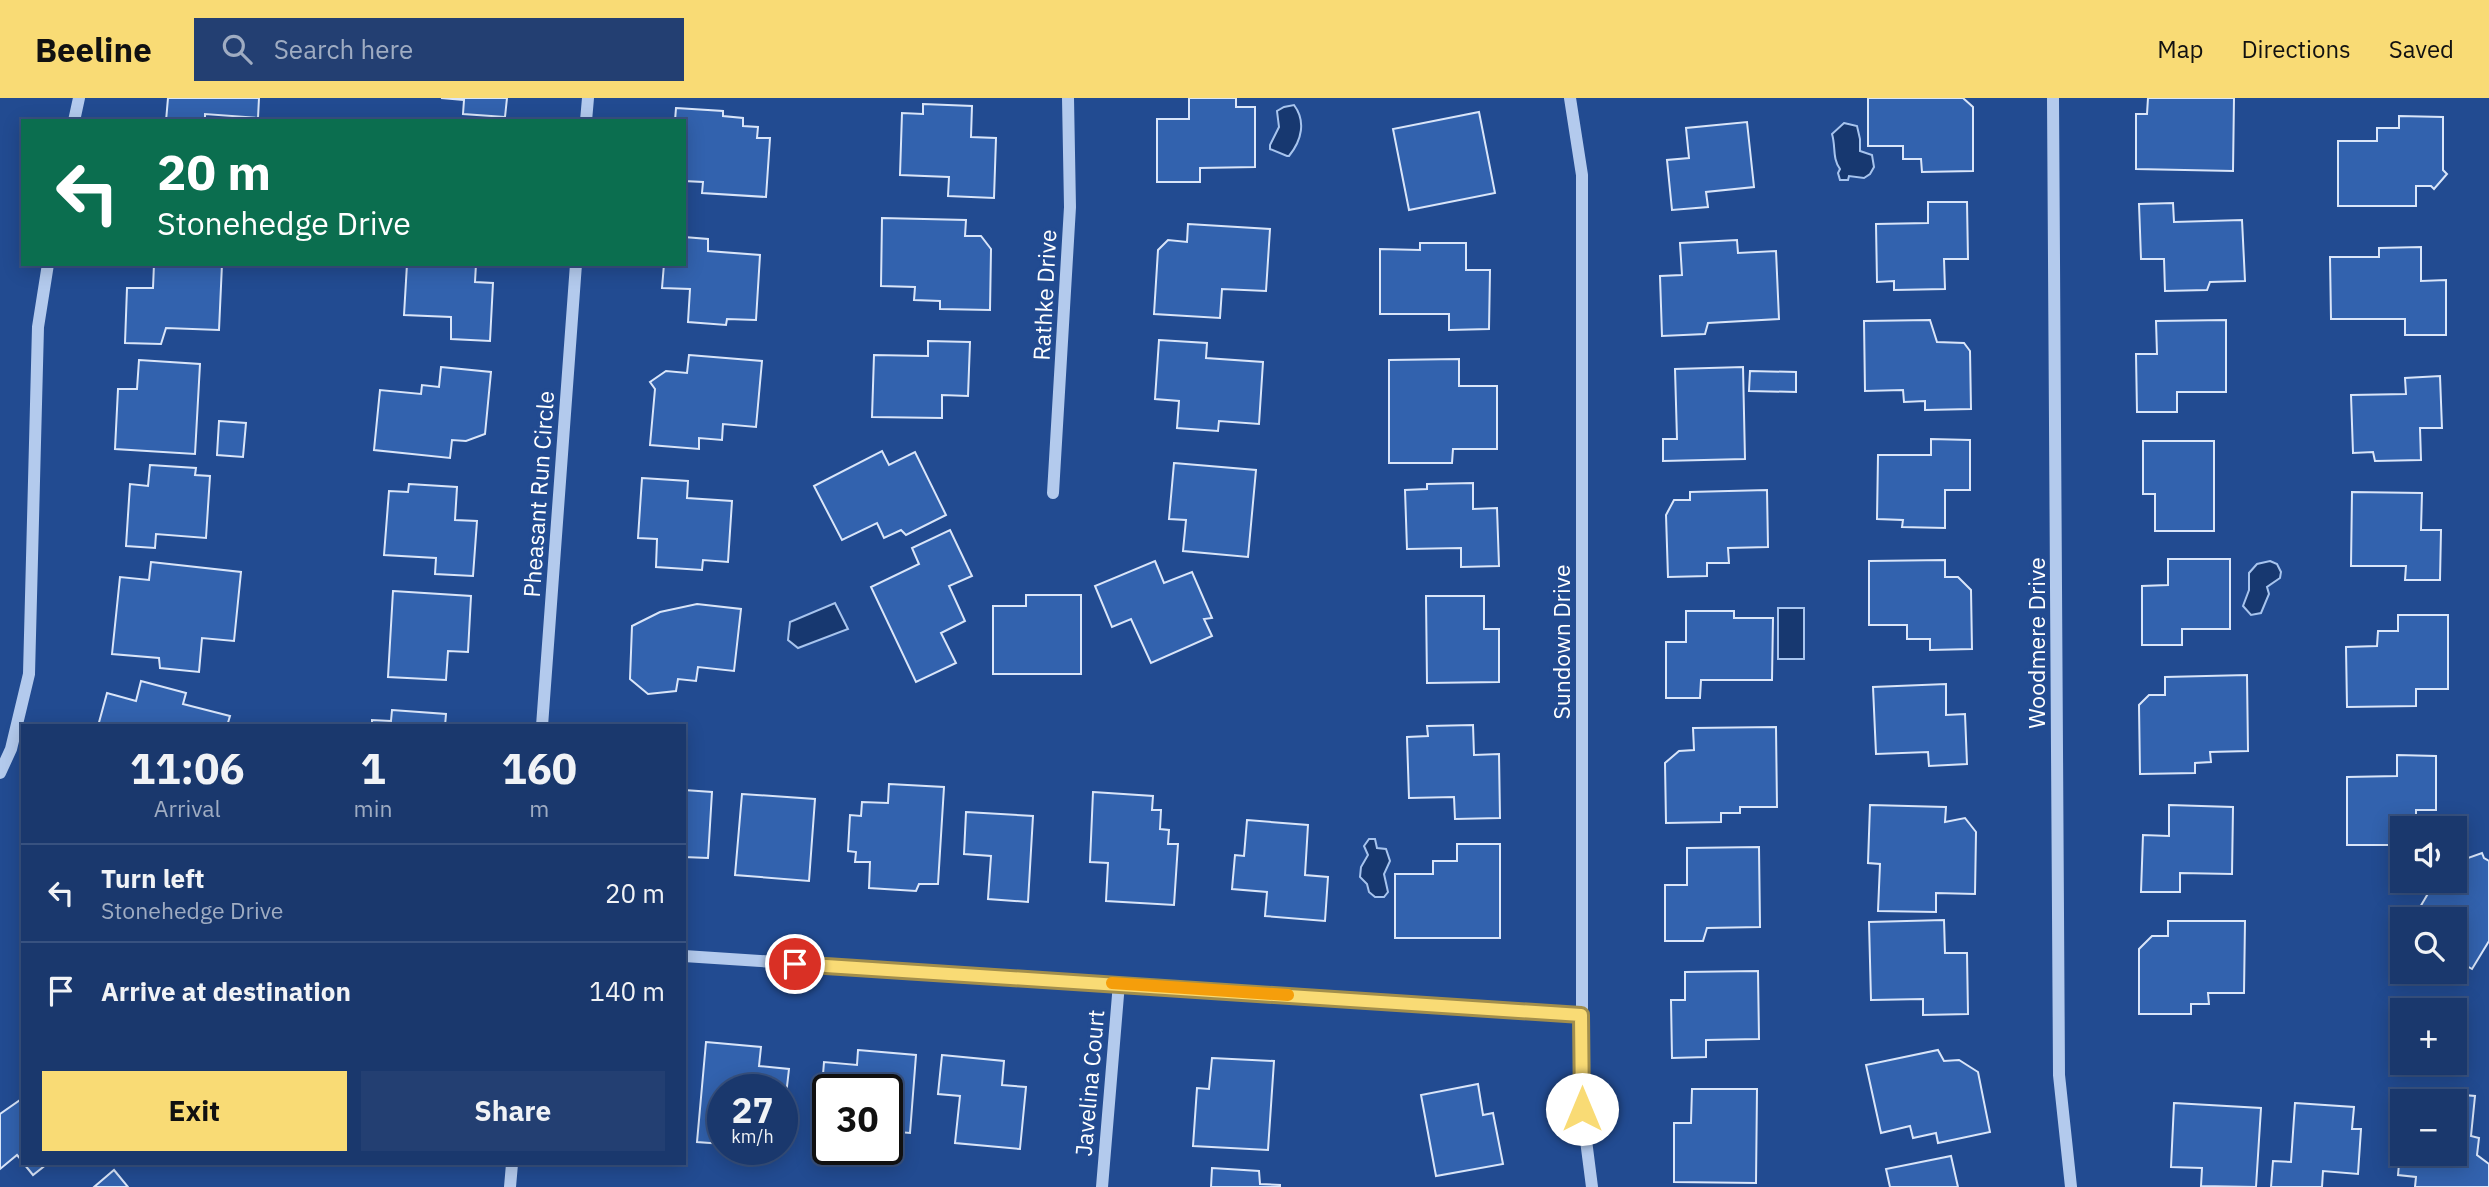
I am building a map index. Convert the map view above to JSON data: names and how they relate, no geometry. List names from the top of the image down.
{
  "streets": {
    "street": [
      "Rathke Drive",
      "Pheasant Run Circle",
      "Sundown Drive",
      "Woodmere Drive",
      "Javelina Court"
    ]
  },
  "page": {
    "header": "Beeline",
    "search": "Search here",
    "nav": ["Map", "Directions", "Saved"],
    "turn": ["20 m", "Stonehedge Drive"],
    "eta": [
      "11:06",
      "Arrival",
      "1",
      "min",
      "160",
      "m"
    ],
    "map_buttons": ["+", "−"],
    "list": [
      {
        "name": "Turn left",
        "note": "Stonehedge Drive",
        "value": "20 m"
      },
      {
        "name": "Arrive at destination",
        "value": "140 m"
      }
    ],
    "buttons": ["Exit", "Share"],
    "speed": "27 km/h",
    "limit": "30"
  }
}
